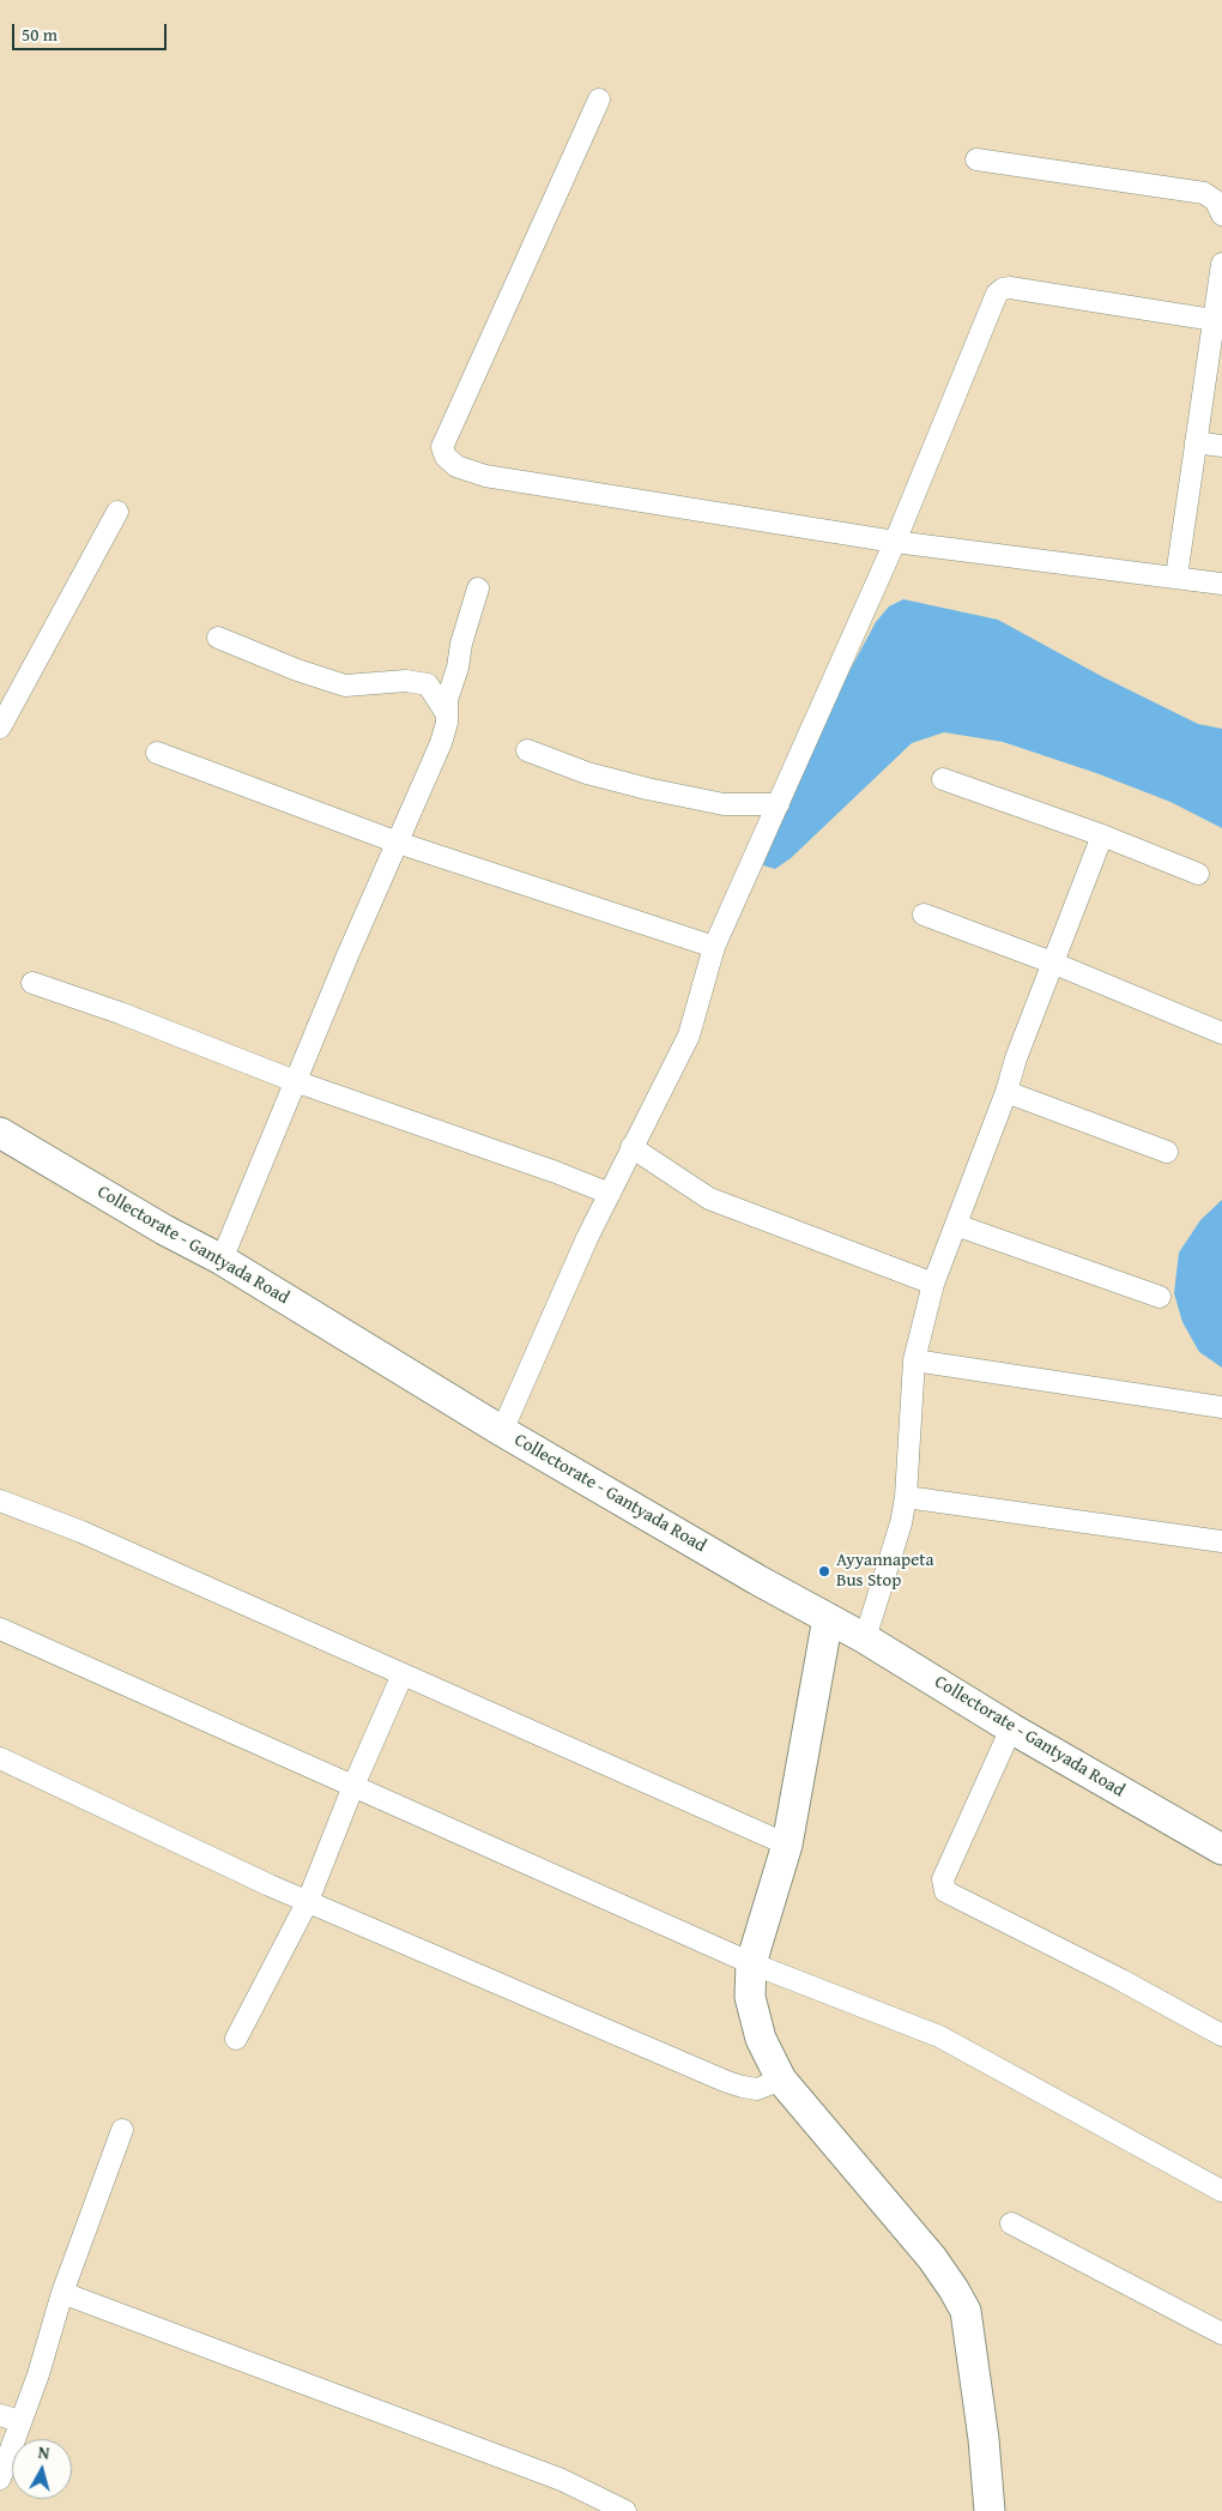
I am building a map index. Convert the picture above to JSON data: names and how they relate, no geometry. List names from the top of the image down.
{
  "streets": {
    "street": ["Collectorate - Gantyada Road"]
  },
  "places": ["Ayyannapeta Bus Stop"],
  "scale_bar": "50 m",
  "north": "top"
}
